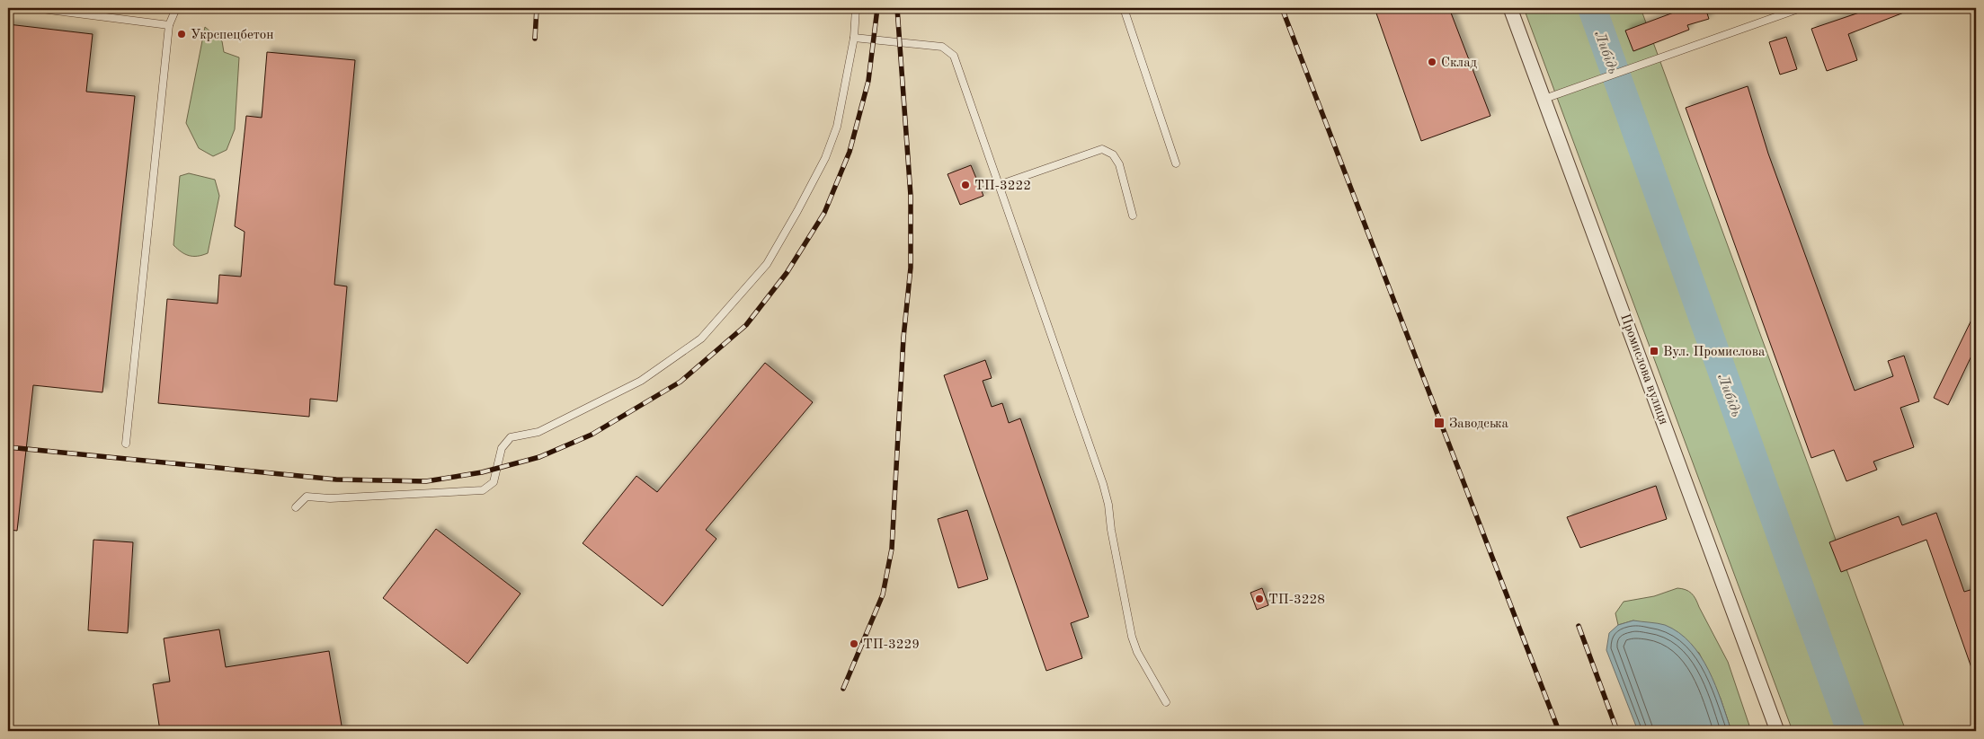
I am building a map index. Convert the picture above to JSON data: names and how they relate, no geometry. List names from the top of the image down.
{
  "streets": {
    "street": ["Промислова вулиця"]
  },
  "water": ["Либідь"],
  "places": {
    "other": [
      "Укрспецбетон",
      "Склад",
      "ТП-3222",
      "ТП-3228",
      "ТП-3229"
    ],
    "transit": ["Вул. Промислова", "Заводська"]
  }
}
